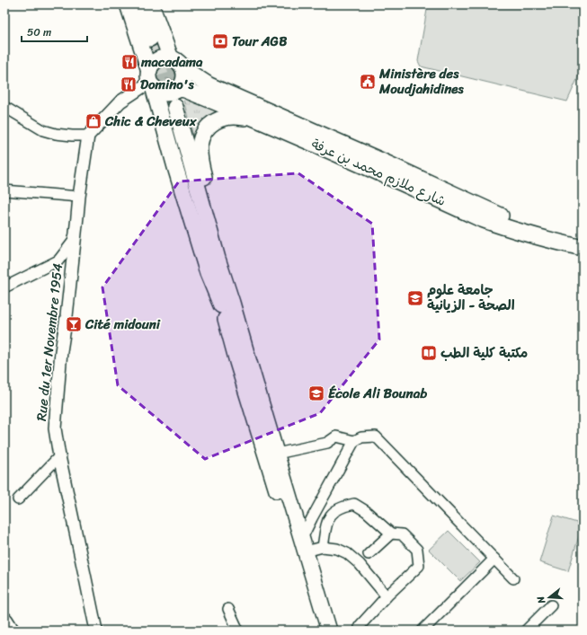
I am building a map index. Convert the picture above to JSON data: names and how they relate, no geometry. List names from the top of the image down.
{
  "streets": {
    "main road": ["شارع ملازم محمد بن عرفة"],
    "street": ["Rue du 1er Novembre 1954"]
  },
  "places": {
    "bank": ["Tour AGB"],
    "restaurant": ["macadama", "Domino's"],
    "public building": ["Ministère des Moudjahidines"],
    "shop": ["Chic & Cheveux"],
    "school or university": ["جامعة علوم الصحة - الزيانية", "École Ali Bounab"],
    "bar": ["Cité midouni"],
    "library": ["مكتبة كلية الطب"]
  },
  "scale_bar": "50 m",
  "north": "left"
}
